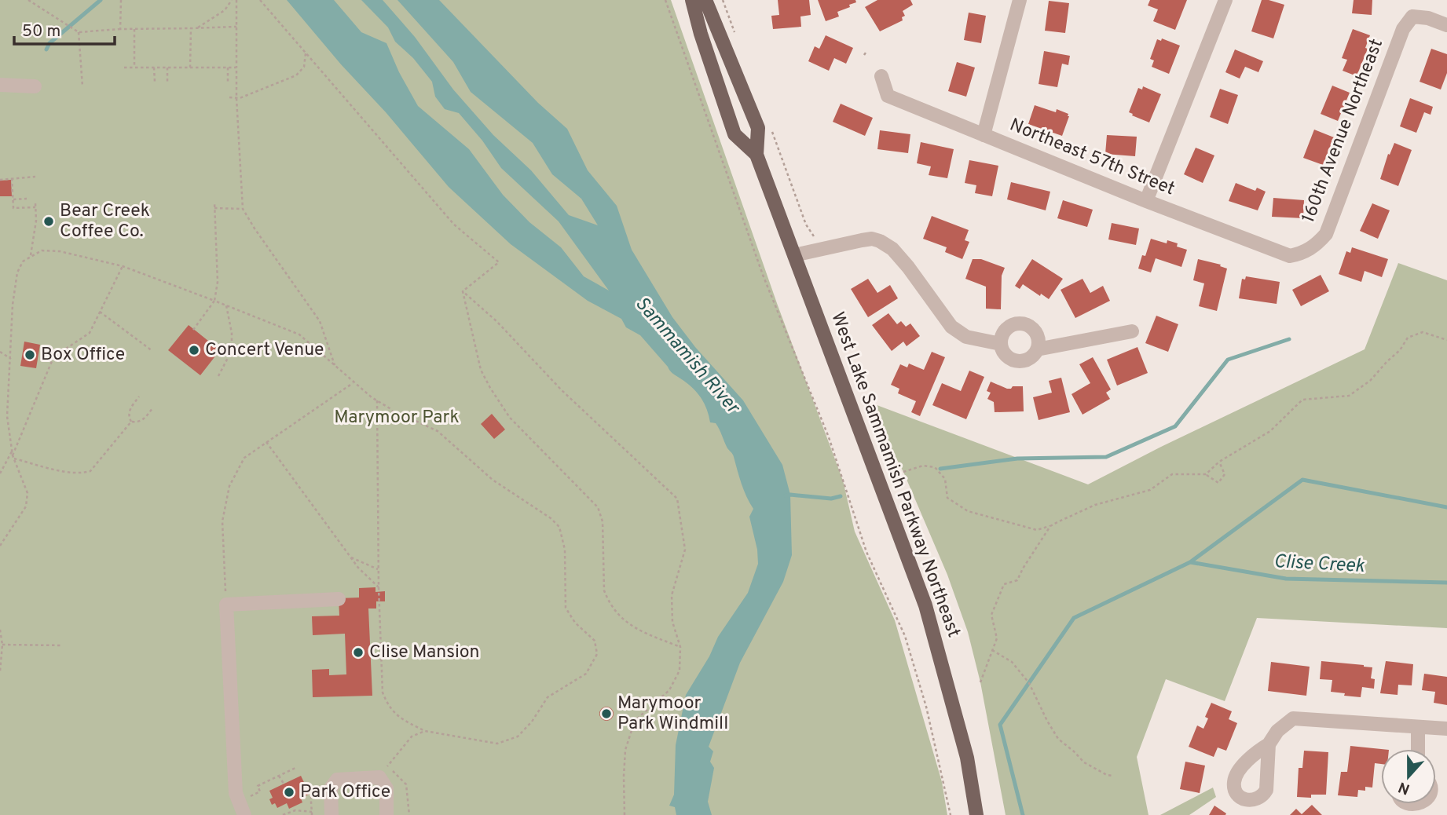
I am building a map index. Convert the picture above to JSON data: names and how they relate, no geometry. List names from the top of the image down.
{
  "streets": {
    "main road": ["West Lake Sammamish Parkway Northeast"],
    "street": ["160th Avenue Northeast", "Northeast 57th Street"]
  },
  "crossings": [
    ["160th Avenue Northeast", "Northeast 57th Street"]
  ],
  "water": ["Sammamish River", "Clise Creek"],
  "parks": ["Marymoor Park"],
  "places": [
    "Bear Creek Coffee Co.",
    "Concert Venue",
    "Box Office",
    "Clise Mansion",
    "Marymoor Park Windmill",
    "Park Office"
  ],
  "scale_bar": "50 m",
  "north": "bottom"
}
